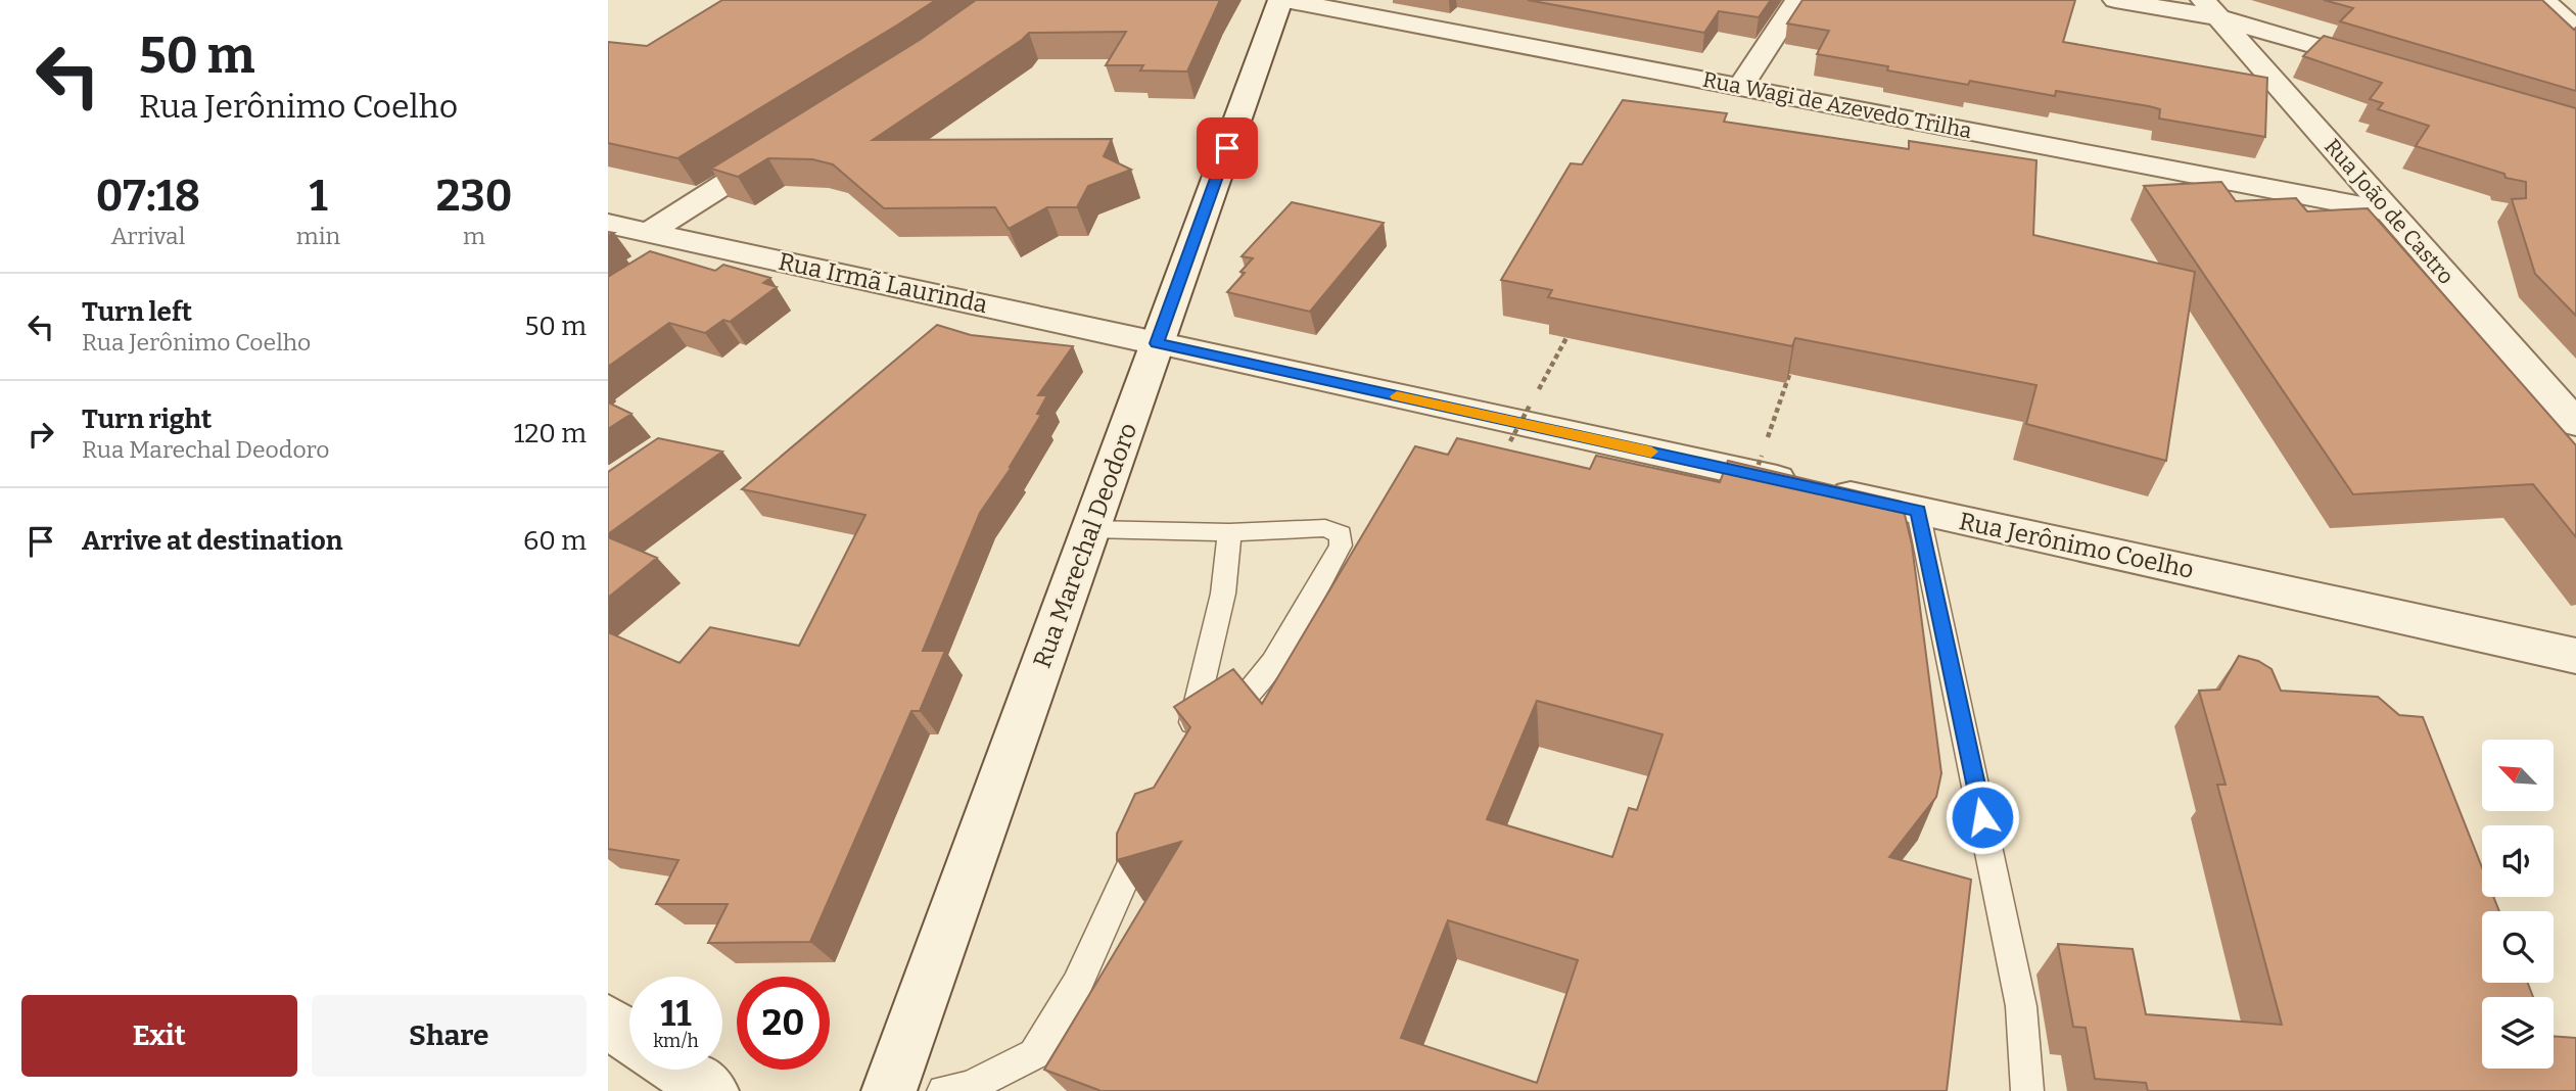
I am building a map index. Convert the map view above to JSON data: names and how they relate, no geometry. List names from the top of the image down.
{
  "streets": {
    "street": [
      "Rua Wagi de Azevedo Trilha",
      "Rua João de Castro",
      "Rua Irmã Laurinda",
      "Rua Marechal Deodoro",
      "Rua Jerônimo Coelho"
    ]
  },
  "crossings": [
    ["Rua Wagi de Azevedo Trilha", "Rua João de Castro"],
    ["Rua Irmã Laurinda", "Rua Marechal Deodoro"],
    ["Rua Irmã Laurinda", "Rua Jerônimo Coelho"],
    ["Rua Marechal Deodoro", "Rua Jerônimo Coelho"]
  ],
  "north": "top left",
  "page": {
    "turn": ["50 m", "Rua Jerônimo Coelho"],
    "eta": [
      "07:18",
      "Arrival",
      "1",
      "min",
      "230",
      "m"
    ],
    "list": [
      {
        "name": "Turn left",
        "note": "Rua Jerônimo Coelho",
        "value": "50 m"
      },
      {
        "name": "Turn right",
        "note": "Rua Marechal Deodoro",
        "value": "120 m"
      },
      {
        "name": "Arrive at destination",
        "value": "60 m"
      }
    ],
    "speed": "11 km/h",
    "limit": "20",
    "buttons": ["Exit", "Share"]
  }
}
